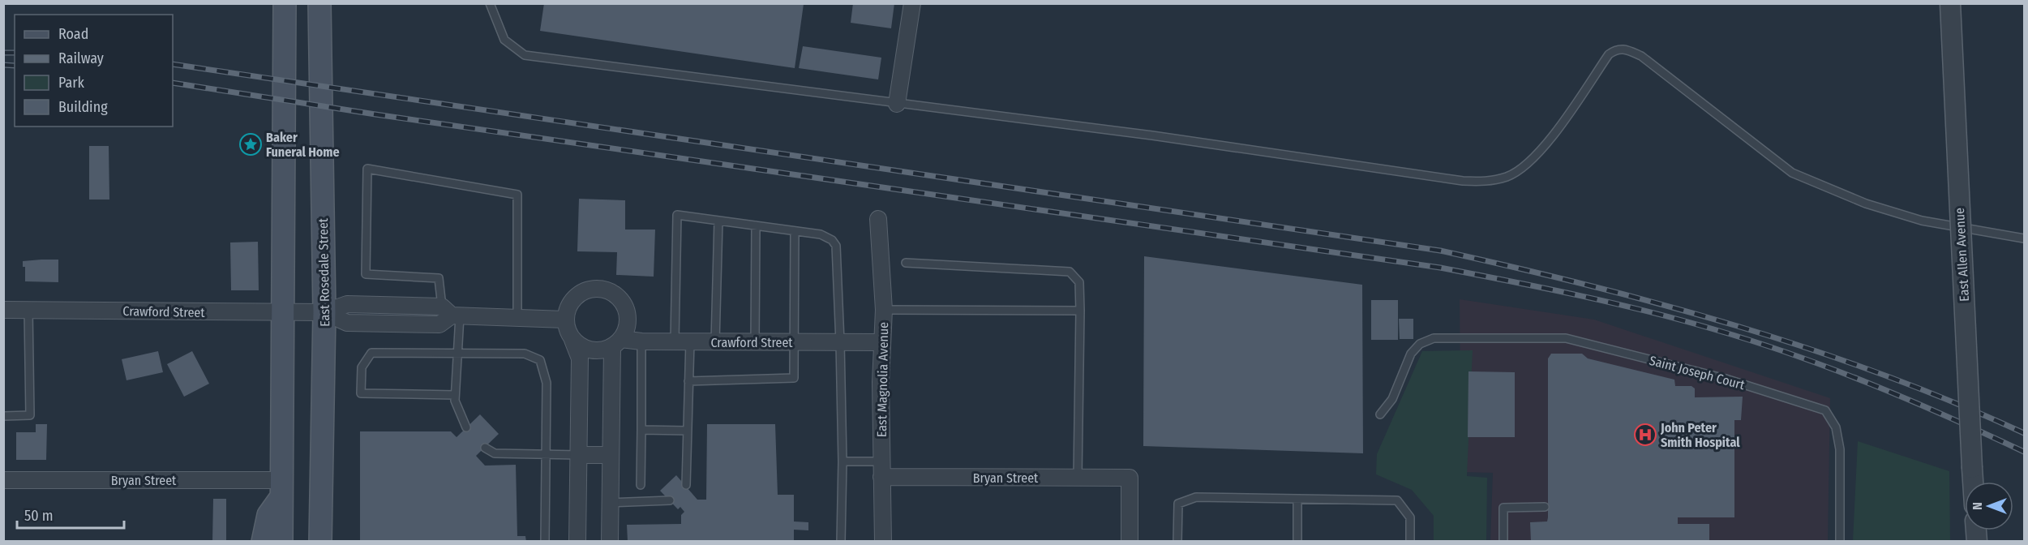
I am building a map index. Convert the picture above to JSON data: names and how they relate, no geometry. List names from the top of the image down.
{
  "streets": {
    "main road": ["East Rosedale Street"],
    "street": [
      "East Allen Avenue",
      "Crawford Street",
      "East Magnolia Avenue",
      "Bryan Street"
    ],
    "lane": ["Saint Joseph Court"]
  },
  "crossings": [
    ["East Rosedale Street", "Crawford Street"],
    ["Crawford Street", "East Magnolia Avenue"],
    ["East Magnolia Avenue", "Bryan Street"]
  ],
  "places": {
    "place": ["Baker Funeral Home"],
    "hospital": ["John Peter Smith Hospital"]
  },
  "legend": [
    "Road",
    "Railway",
    "Park",
    "Building"
  ],
  "scale_bar": "50 m",
  "north": "left"
}
